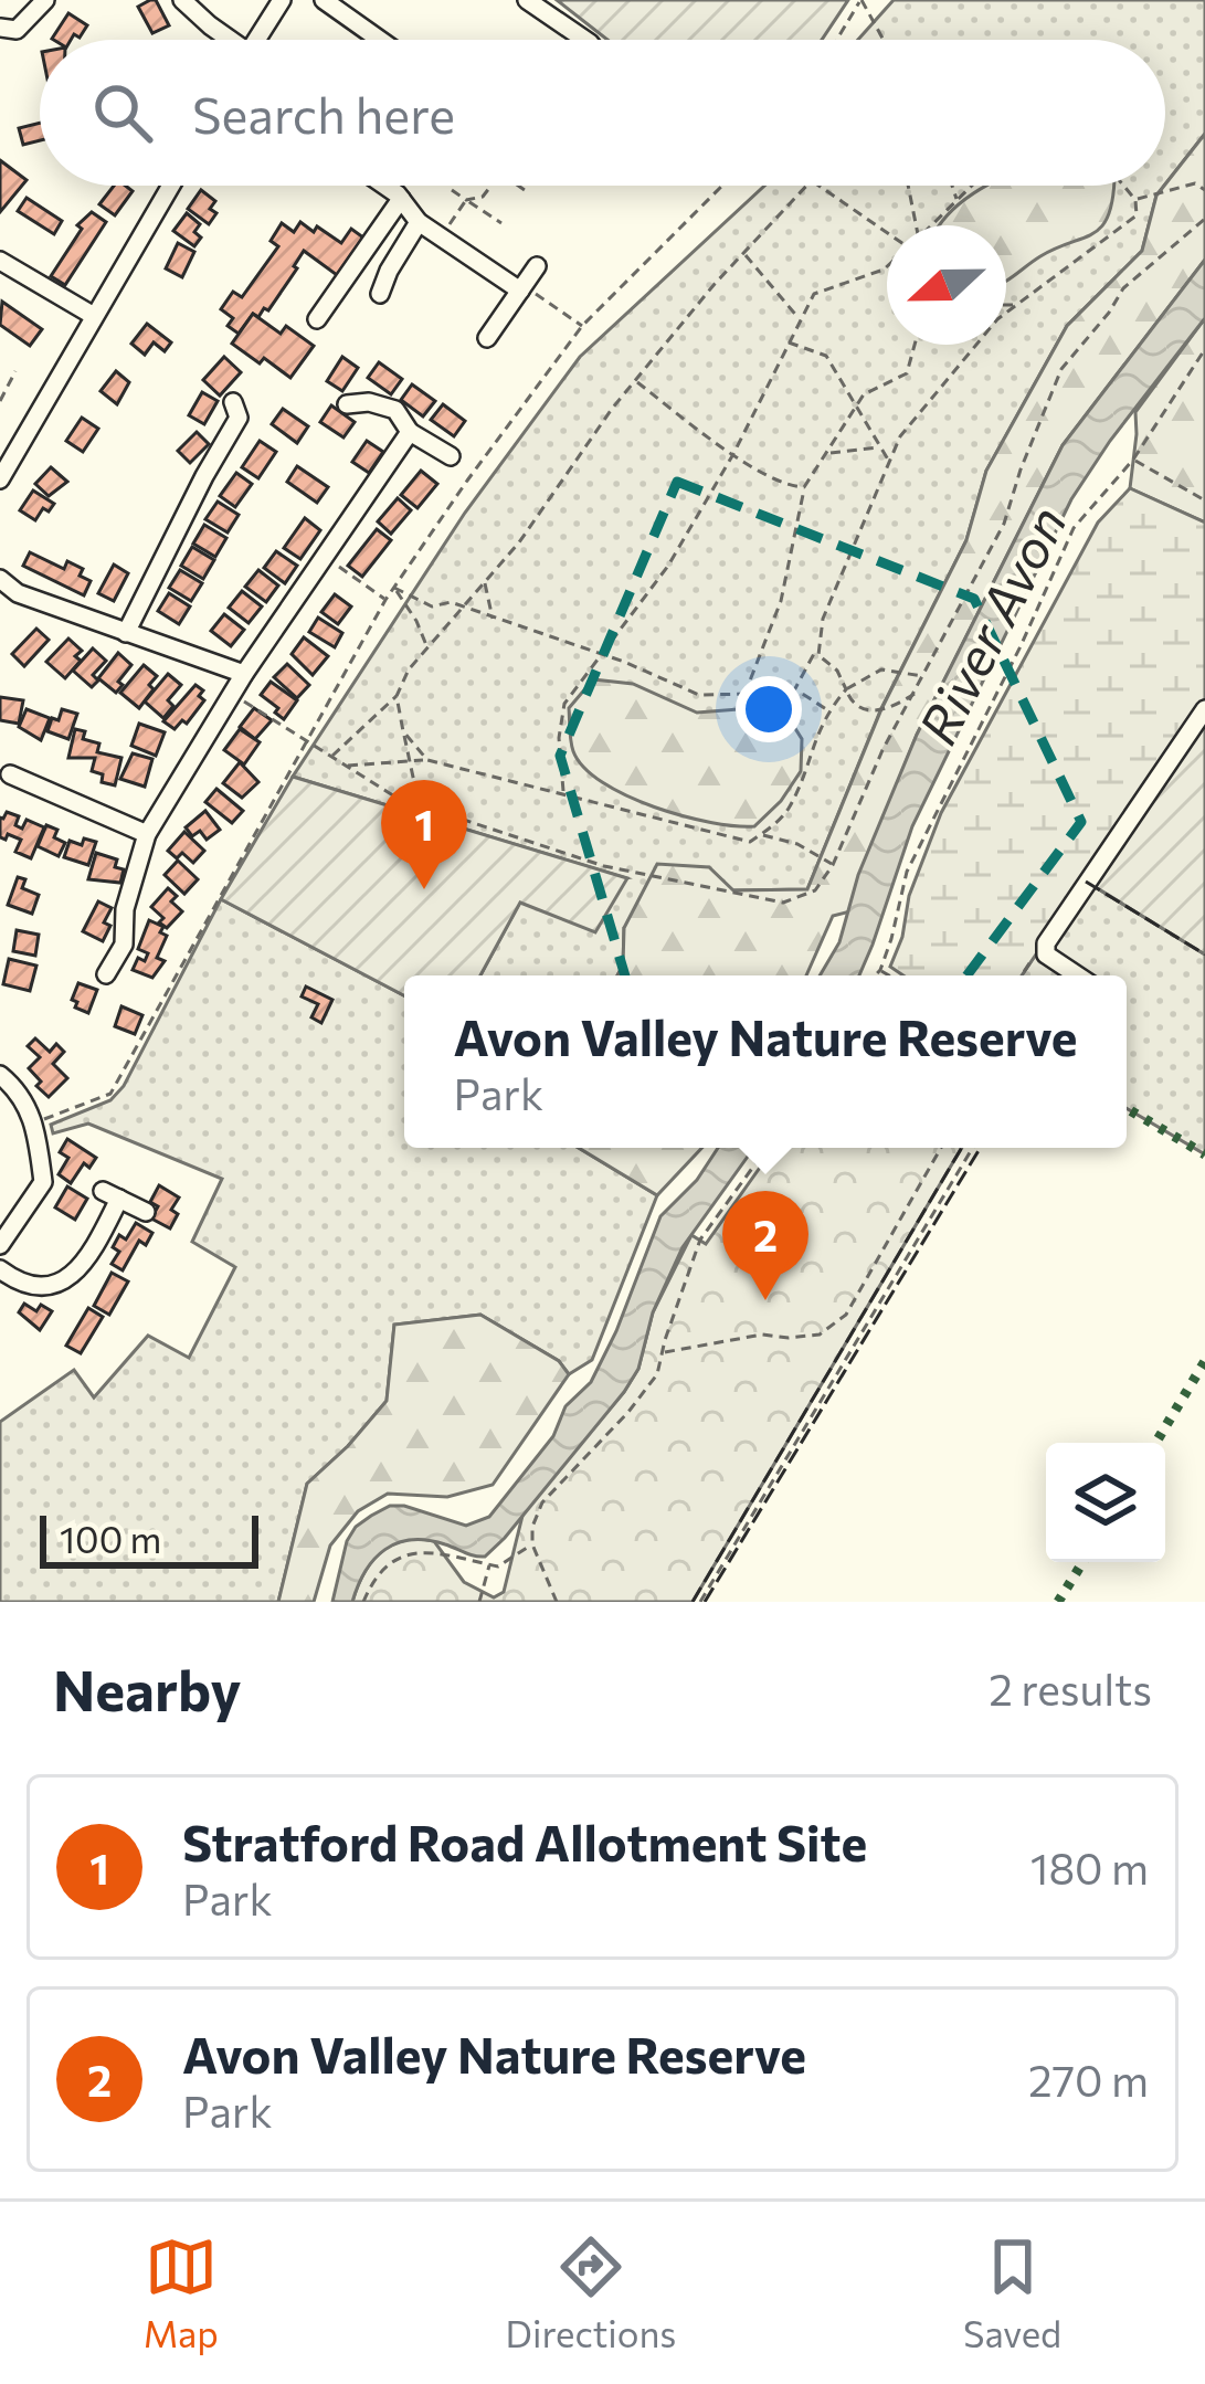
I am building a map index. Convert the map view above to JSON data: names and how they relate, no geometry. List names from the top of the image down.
{
  "water": ["River Avon"],
  "scale_bar": "100 m",
  "north": "left",
  "page": {
    "search": "Search here",
    "pins": ["1", "2"],
    "popup": ["Avon Valley Nature Reserve", "Park"],
    "scale": "100 m",
    "heading": ["Nearby", "2 results"],
    "list": [
      {
        "mark": "1",
        "name": "Stratford Road Allotment Site",
        "note": "Park",
        "value": "180 m"
      },
      {
        "mark": "2",
        "name": "Avon Valley Nature Reserve",
        "note": "Park",
        "value": "270 m"
      }
    ],
    "nav": ["Map", "Directions", "Saved"]
  }
}
